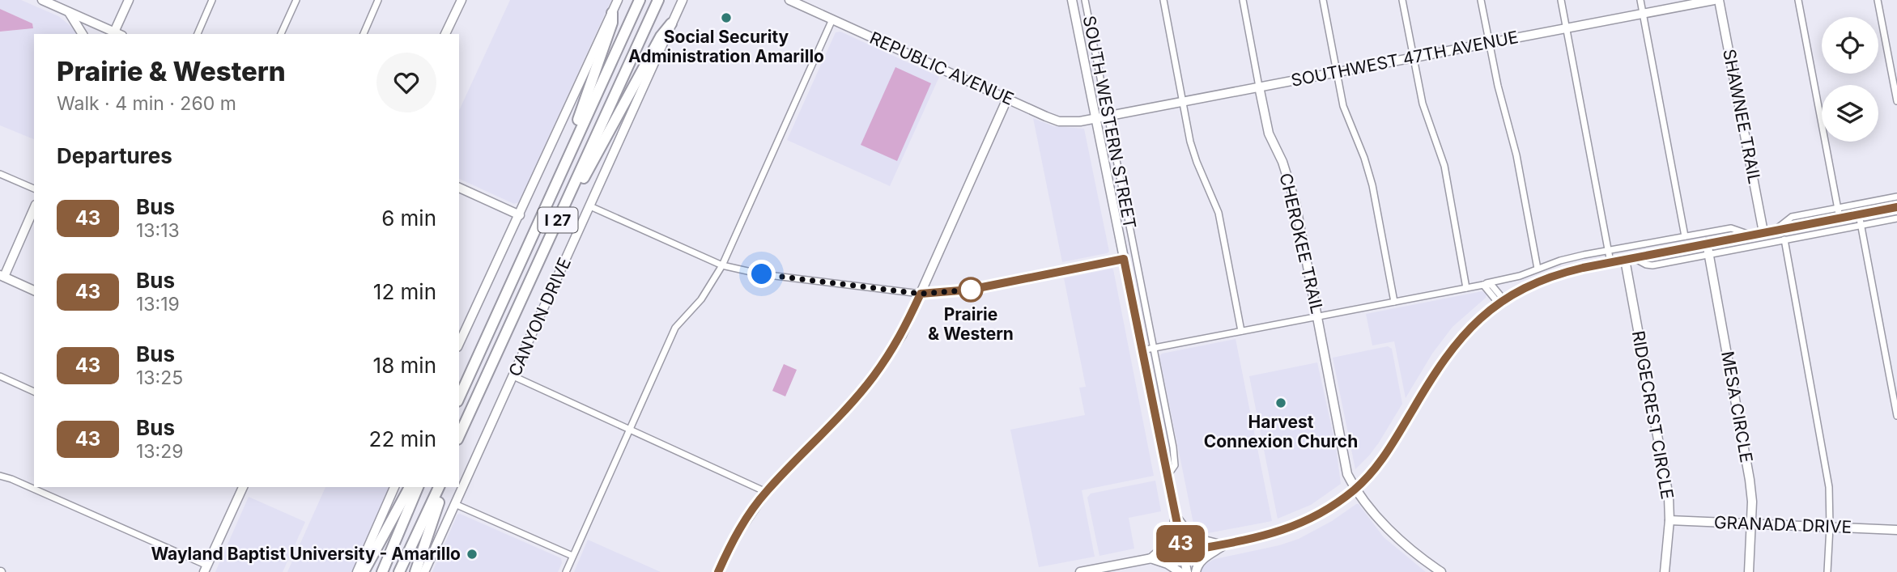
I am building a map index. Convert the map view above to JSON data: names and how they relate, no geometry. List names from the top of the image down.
{
  "streets": {
    "highway": ["I 27"],
    "street": [
      "SOUTHWEST 47TH AVENUE",
      "REPUBLIC AVENUE",
      "SHAWNEE TRAIL",
      "SOUTH WESTERN STREET",
      "CHEROKEE TRAIL",
      "CANYON DRIVE",
      "MESA CIRCLE",
      "RIDGECREST CIRCLE",
      "GRANADA DRIVE"
    ]
  },
  "crossings": [
    ["SOUTHWEST 47TH AVENUE", "REPUBLIC AVENUE"],
    ["SOUTHWEST 47TH AVENUE", "SOUTH WESTERN STREET"],
    ["SOUTHWEST 47TH AVENUE", "CHEROKEE TRAIL"],
    ["REPUBLIC AVENUE", "SOUTH WESTERN STREET"],
    ["MESA CIRCLE", "GRANADA DRIVE"],
    ["RIDGECREST CIRCLE", "GRANADA DRIVE"]
  ],
  "places": [
    "Social Security Administration Amarillo",
    "Prairie & Western",
    "Harvest Connexion Church",
    "Wayland Baptist University - Amarillo"
  ],
  "lines": ["bus line 43"],
  "page": {
    "on_map": "43",
    "heading": [
      ["Prairie & Western", "Walk · 4 min · 260 m"],
      "Departures"
    ],
    "list": [
      {
        "mark": "43",
        "name": "Bus",
        "note": "13:13",
        "value": "6 min"
      },
      {
        "mark": "43",
        "name": "Bus",
        "note": "13:19",
        "value": "12 min"
      },
      {
        "mark": "43",
        "name": "Bus",
        "note": "13:25",
        "value": "18 min"
      },
      {
        "mark": "43",
        "name": "Bus",
        "note": "13:29",
        "value": "22 min"
      }
    ]
  }
}
